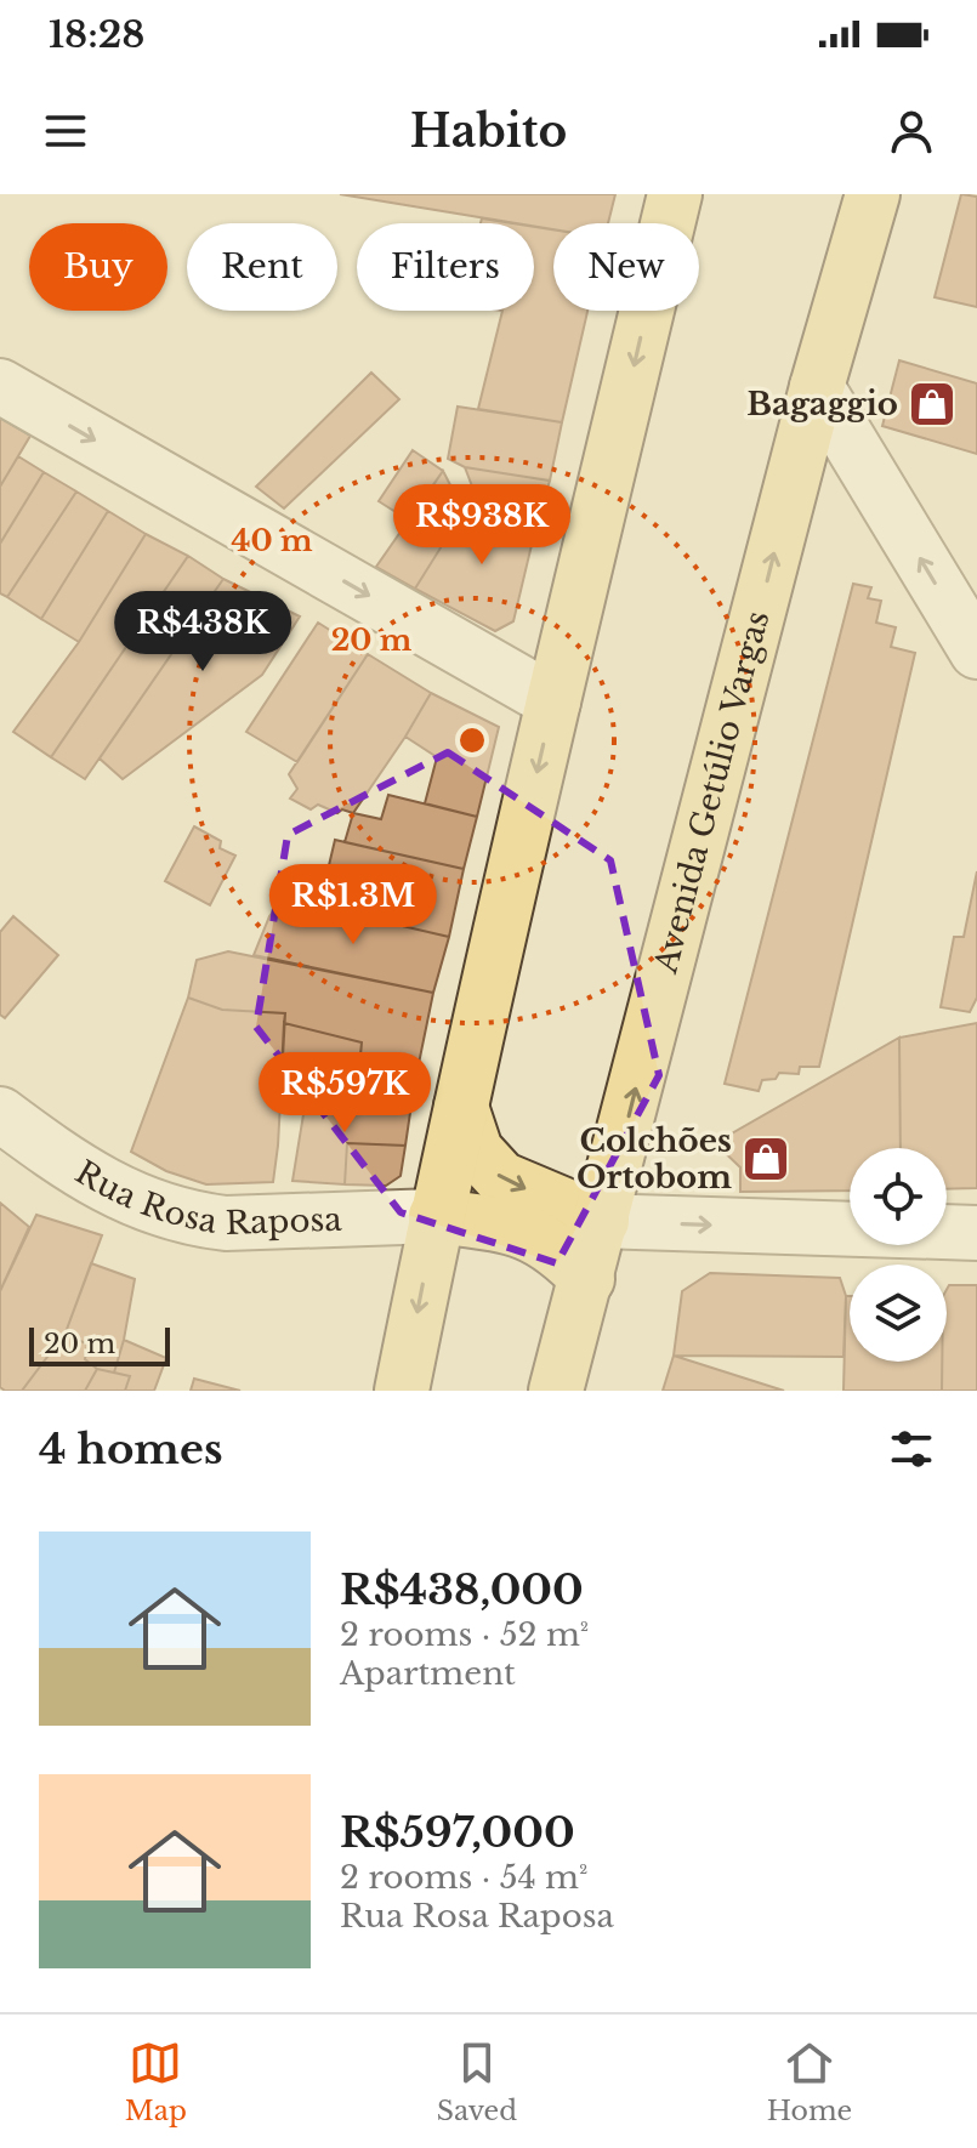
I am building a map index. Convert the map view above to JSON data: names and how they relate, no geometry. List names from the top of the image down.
{
  "streets": {
    "main road": ["Avenida Getúlio Vargas"],
    "street": ["Rua Rosa Raposa"]
  },
  "places": {
    "shop": ["Bagaggio", "Colchões Ortobom"]
  },
  "scale_bar": "20 m",
  "page": {
    "status": "18:28",
    "header": "Habito",
    "chip": [
      "Buy",
      "Rent",
      "Filters",
      "New"
    ],
    "price": [
      "R$938K",
      "R$438K",
      "R$1.3M",
      "R$597K"
    ],
    "scale": "20 m",
    "heading": "4 homes",
    "list": [
      {
        "name": "R$438,000",
        "note": "2 rooms · 52 m² · Apartment"
      },
      {
        "name": "R$597,000",
        "note": "2 rooms · 54 m² · Rua Rosa Raposa"
      }
    ],
    "tabs": ["Map", "Saved", "Home"]
  },
  "rings": ["40 m", "20 m"]
}
